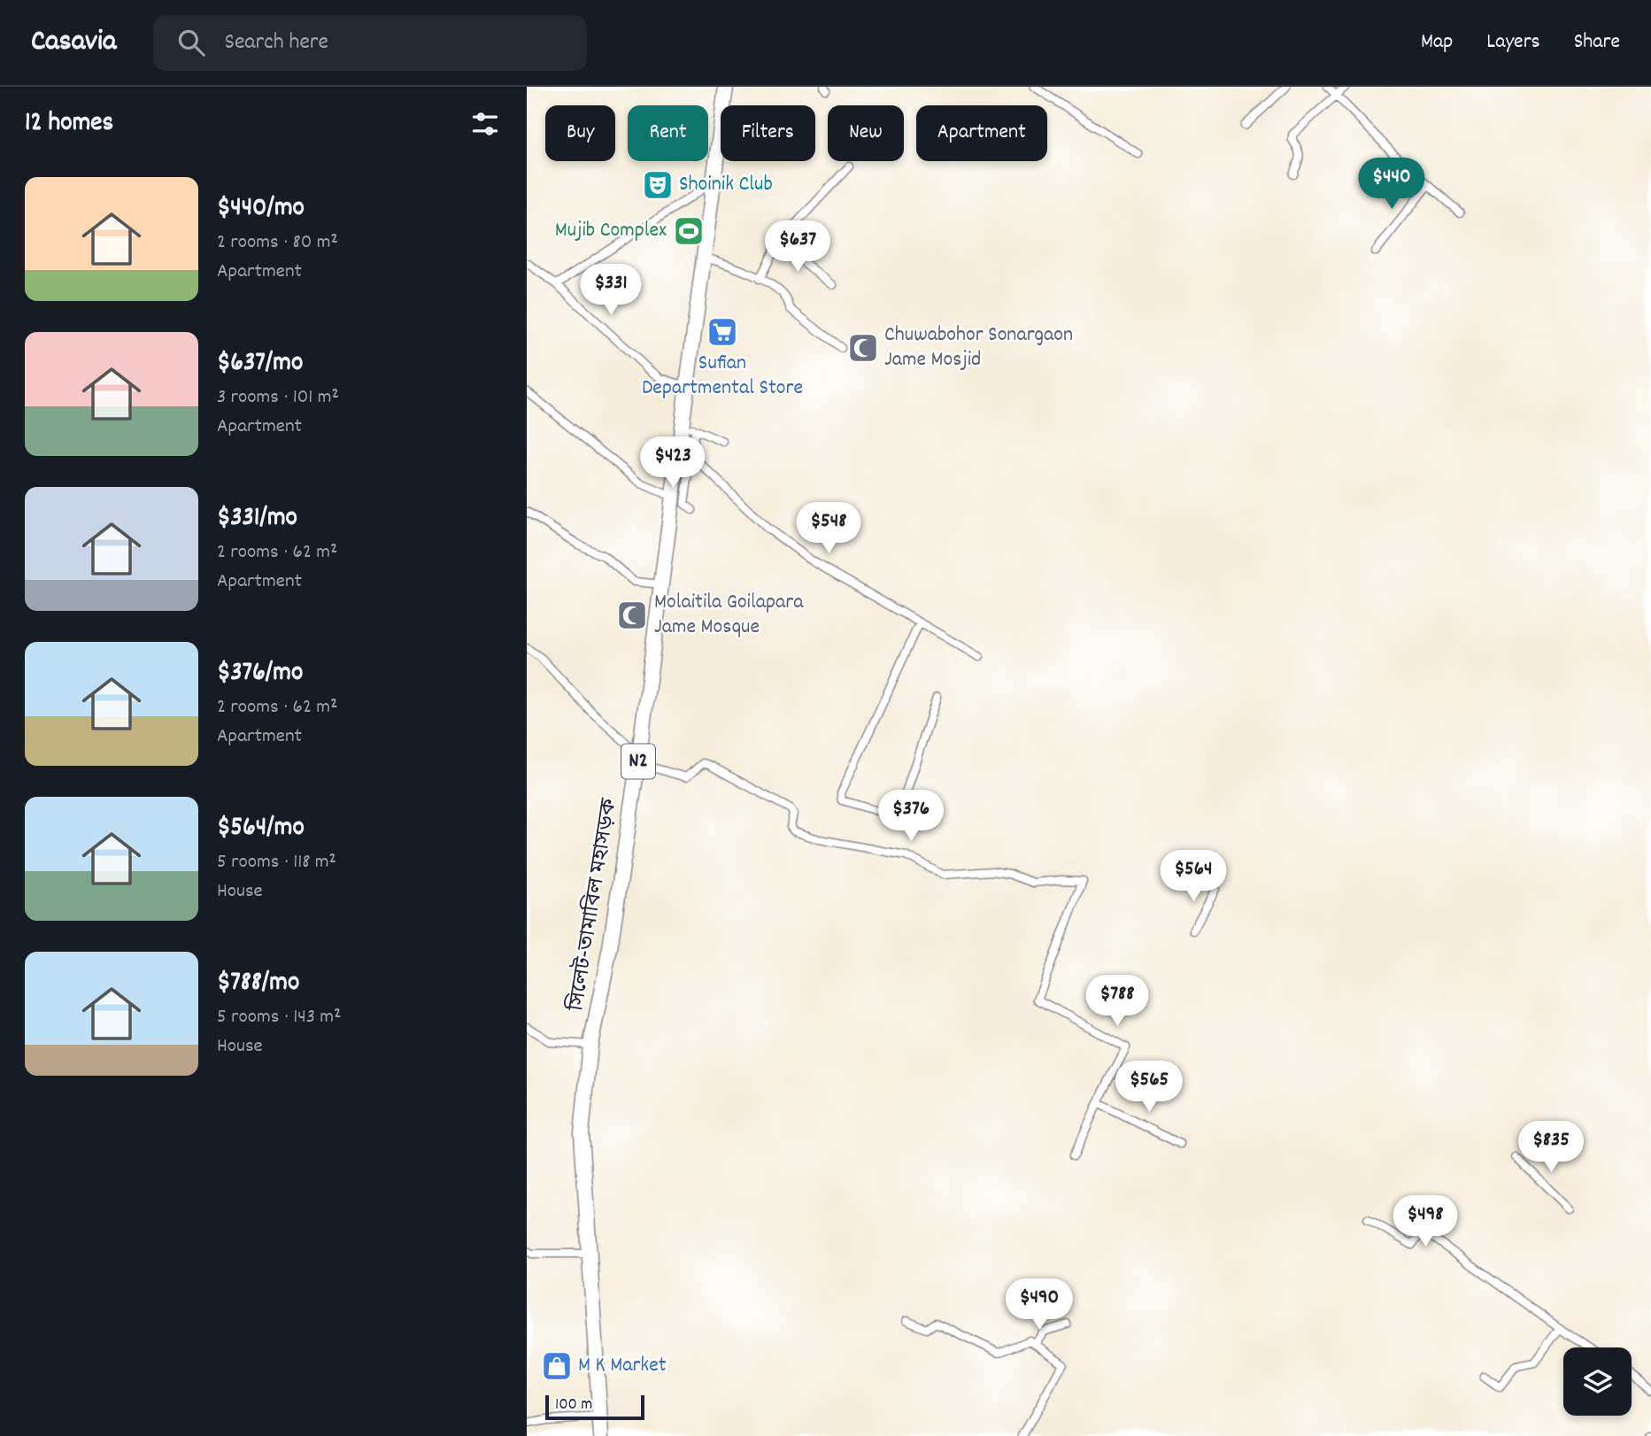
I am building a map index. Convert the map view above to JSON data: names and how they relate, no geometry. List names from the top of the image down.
{
  "streets": {
    "highway": ["N2", "সিলেট-তামাবিল মহাসড়ক"]
  },
  "places": {
    "theatre": ["Shoinik Club"],
    "sports": ["Mujib Complex"],
    "supermarket": ["Sufian Departmental Store"],
    "mosque": ["Chuwabohor Sonargaon Jame Mosjid", "Molaitila Goilapara Jame Mosque"],
    "shop": ["M K Market"]
  },
  "scale_bar": "100 m",
  "page": {
    "header": "Casavia",
    "search": "Search here",
    "nav": ["Map", "Layers", "Share"],
    "heading": "12 homes",
    "chip": [
      "Buy",
      "Rent",
      "Filters",
      "New",
      "Apartment"
    ],
    "price": [
      "$440",
      "$637",
      "$331",
      "$423",
      "$548",
      "$376",
      "$564",
      "$788",
      "$565",
      "$835",
      "$498",
      "$490"
    ],
    "list": [
      {
        "name": "$440/mo",
        "note": "2 rooms · 80 m² · Apartment"
      },
      {
        "name": "$637/mo",
        "note": "3 rooms · 101 m² · Apartment"
      },
      {
        "name": "$331/mo",
        "note": "2 rooms · 62 m² · Apartment"
      },
      {
        "name": "$376/mo",
        "note": "2 rooms · 62 m² · Apartment"
      },
      {
        "name": "$564/mo",
        "note": "5 rooms · 118 m² · House"
      },
      {
        "name": "$788/mo",
        "note": "5 rooms · 143 m² · House"
      }
    ],
    "scale": "100 m"
  }
}
